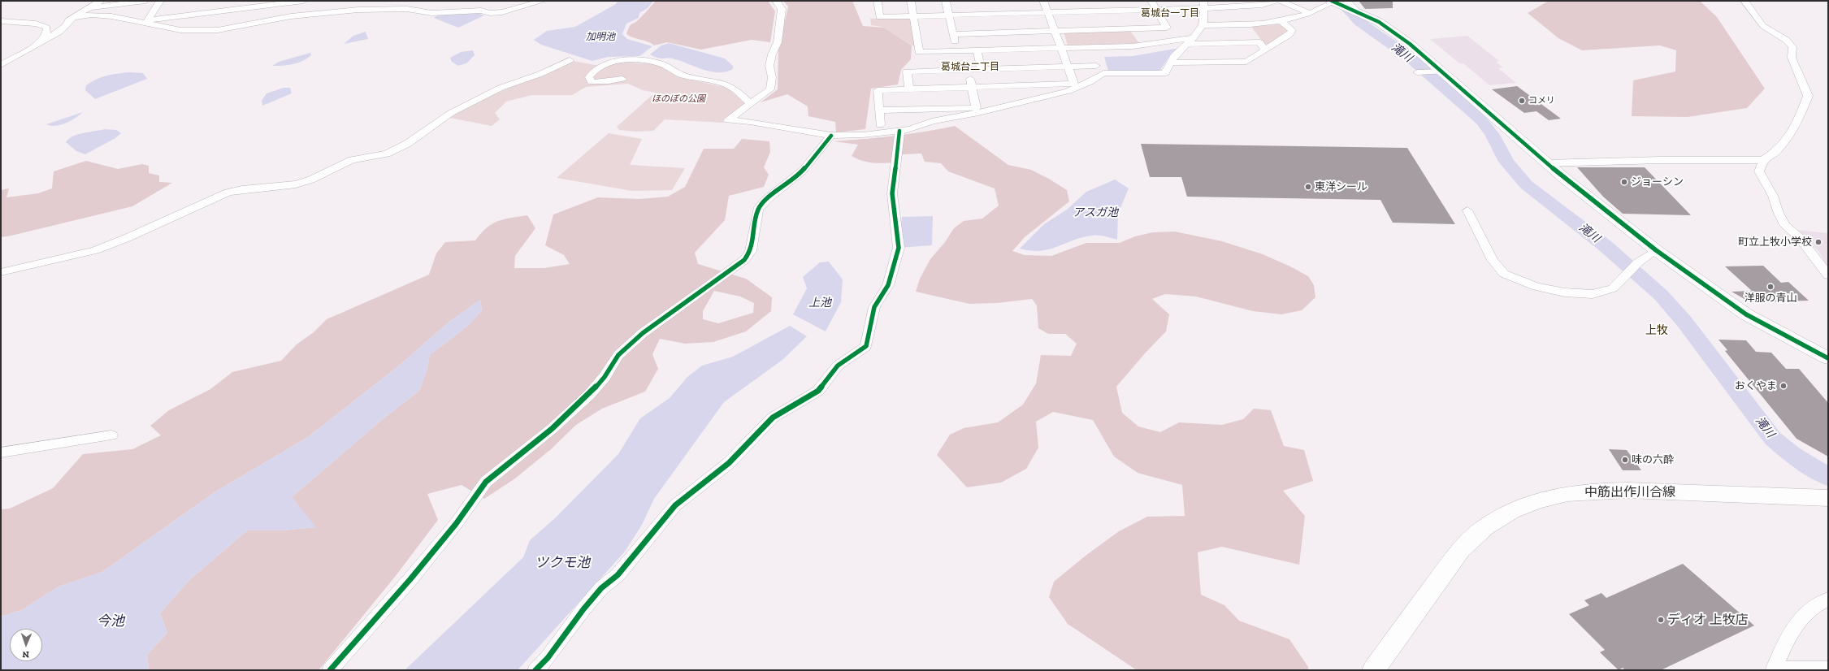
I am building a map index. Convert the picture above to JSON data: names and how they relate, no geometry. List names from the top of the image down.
{
  "streets": {
    "street": ["中筋出作川合線"]
  },
  "districts": ["葛城台一丁目", "葛城台二丁目", "上牧"],
  "water": [
    "加明池",
    "滝川",
    "アスガ池",
    "上池",
    "ツクモ池",
    "今池"
  ],
  "parks": ["ほのぼの公園"],
  "places": [
    "コメリ",
    "ジョーシン",
    "東洋シール",
    "町立上牧小学校",
    "洋服の青山",
    "おくやま",
    "味の六酔",
    "ディオ 上牧店"
  ],
  "north": "bottom"
}
